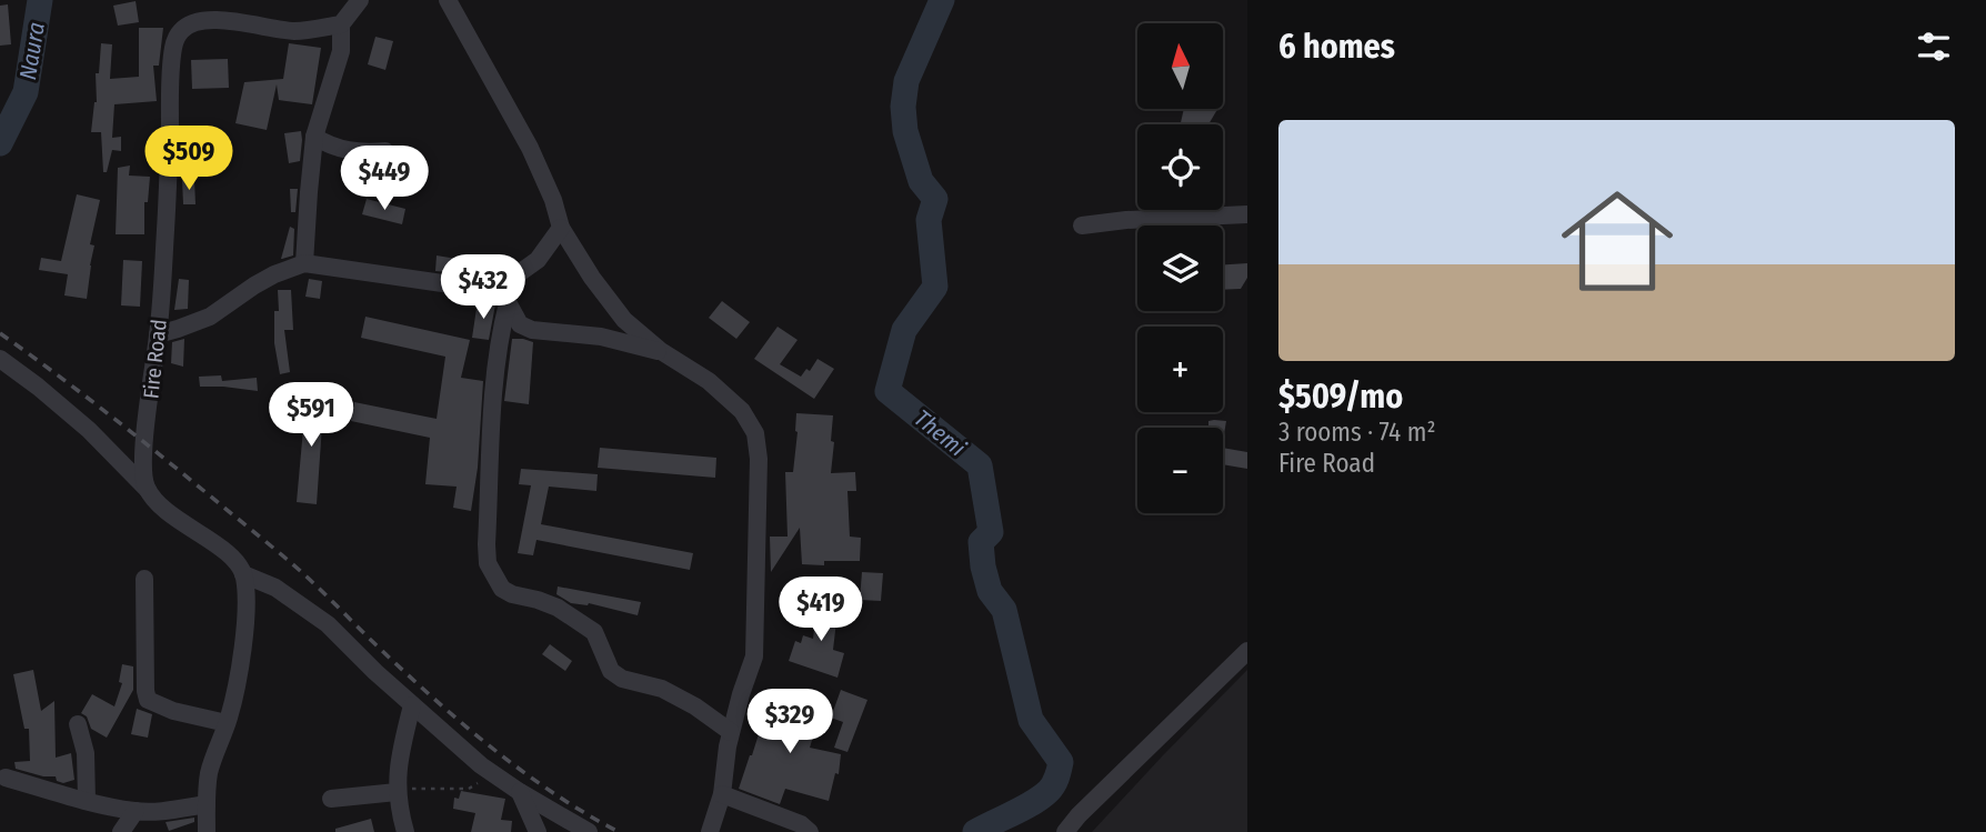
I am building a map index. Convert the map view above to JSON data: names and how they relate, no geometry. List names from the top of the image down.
{
  "streets": {
    "street": ["Fire Road"]
  },
  "water": ["Naura", "Themi"],
  "north": "top",
  "page": {
    "heading": "6 homes",
    "map_buttons": ["+", "−"],
    "list": [
      {
        "name": "$509/mo",
        "note": "3 rooms · 74 m² · Fire Road"
      }
    ],
    "price": [
      "$509",
      "$449",
      "$432",
      "$591",
      "$419",
      "$329"
    ]
  }
}
